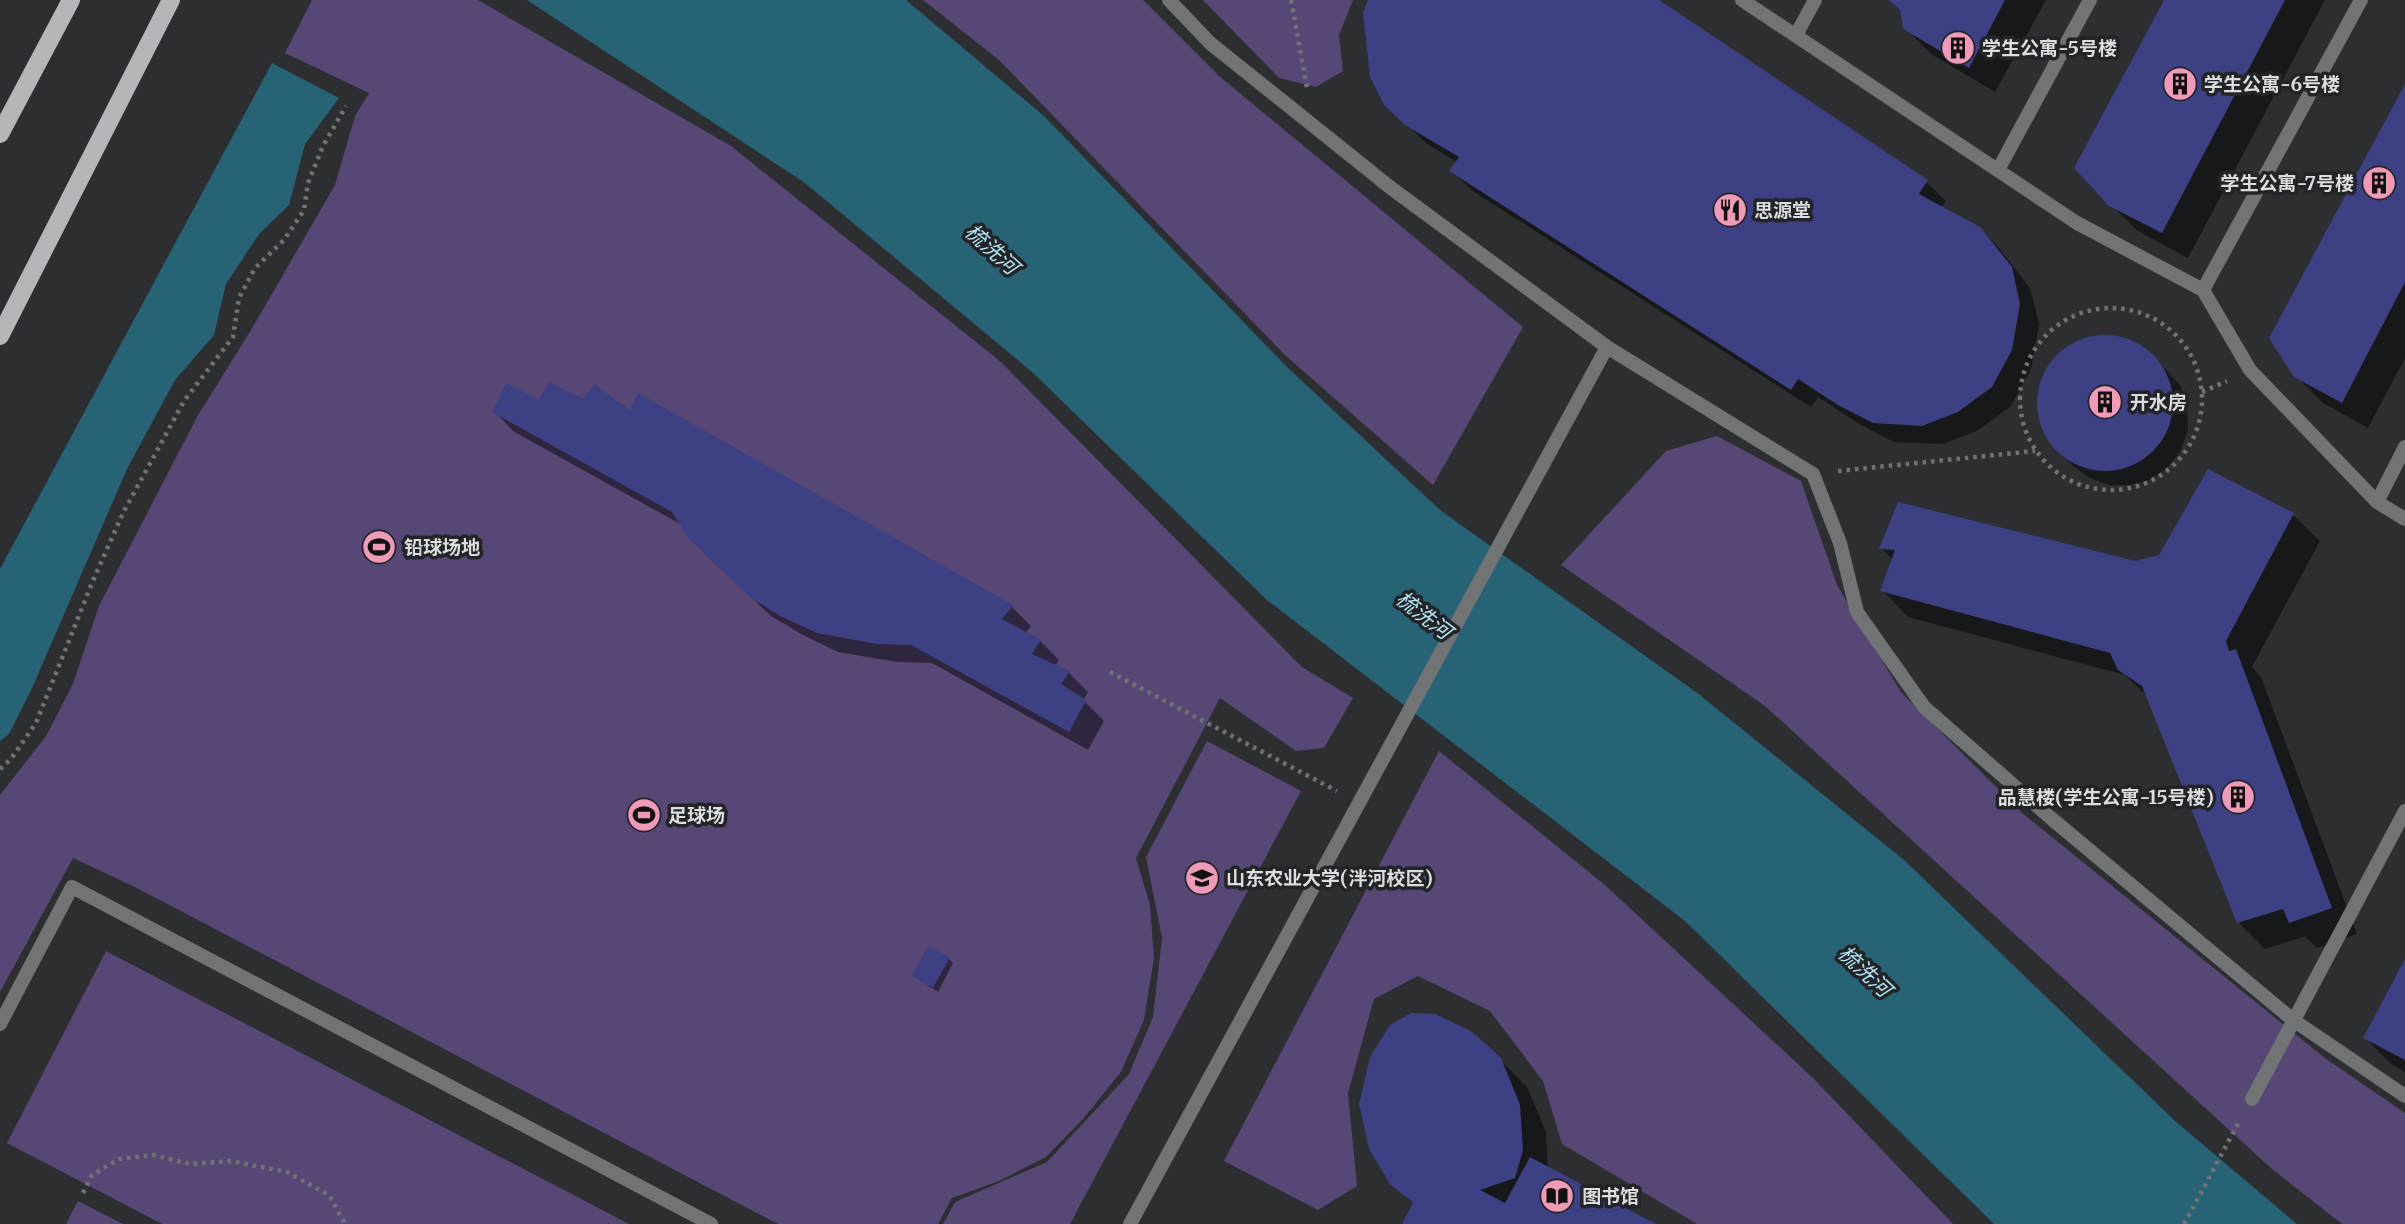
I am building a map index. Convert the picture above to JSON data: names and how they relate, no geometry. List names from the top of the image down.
{
  "water": ["梳洗河"],
  "places": {
    "building": [
      "学生公寓-5号楼",
      "学生公寓-6号楼",
      "学生公寓-7号楼",
      "开水房",
      "品慧楼(学生公寓-15号楼)"
    ],
    "restaurant": ["思源堂"],
    "sports": ["铅球场地", "足球场"],
    "school or university": ["山东农业大学(泮河校区)"],
    "library": ["图书馆"]
  }
}
